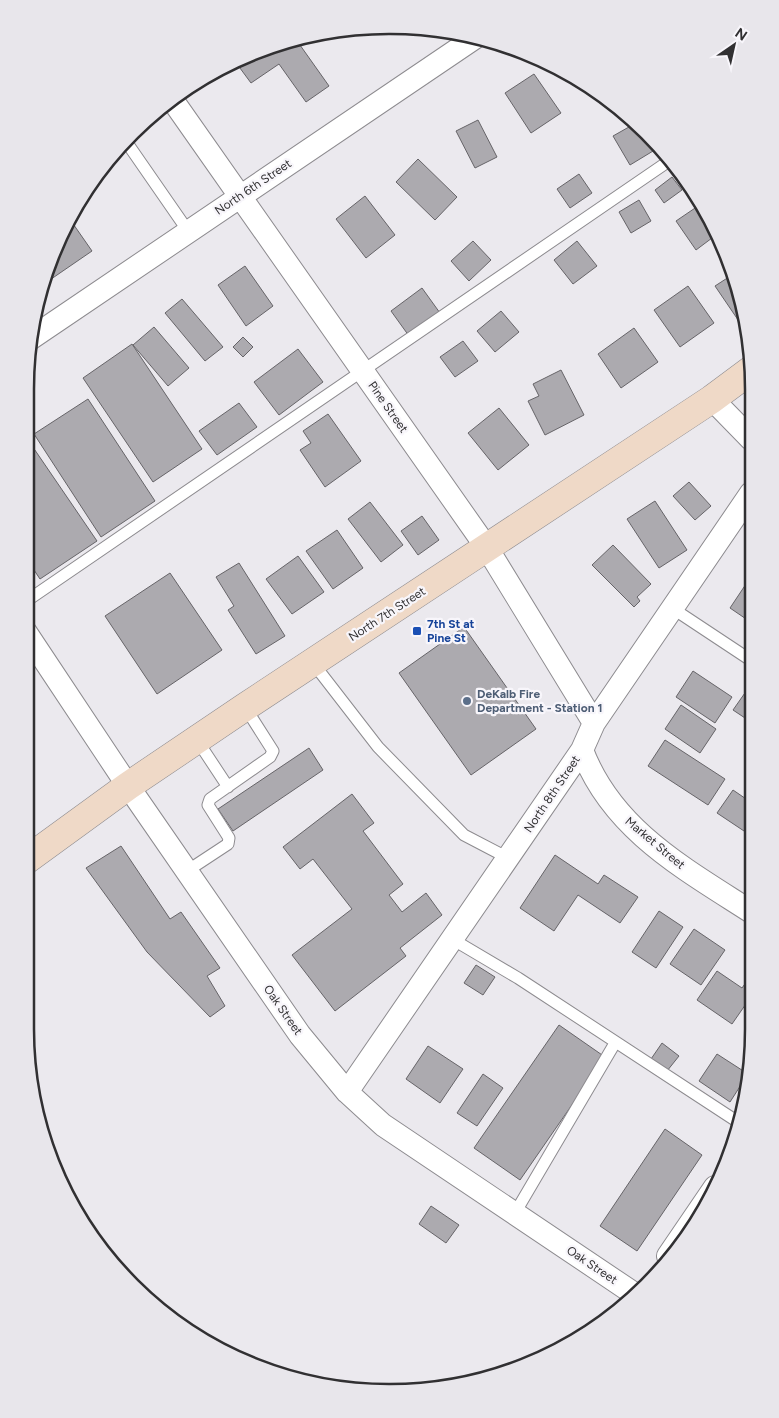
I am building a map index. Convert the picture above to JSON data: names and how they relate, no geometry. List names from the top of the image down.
{
  "streets": {
    "street": [
      "North 6th Street",
      "Pine Street",
      "North 7th Street",
      "North 8th Street",
      "Market Street",
      "Oak Street"
    ]
  },
  "crossings": [
    ["North 6th Street", "Pine Street"],
    ["Pine Street", "North 7th Street"],
    ["Pine Street", "North 8th Street"],
    ["North 7th Street", "Oak Street"],
    ["North 8th Street", "Market Street"],
    ["North 8th Street", "Oak Street"]
  ],
  "places": {
    "transit": ["7th St at Pine St"],
    "other": ["DeKalb Fire Department - Station 1"]
  },
  "north": "top right"
}
